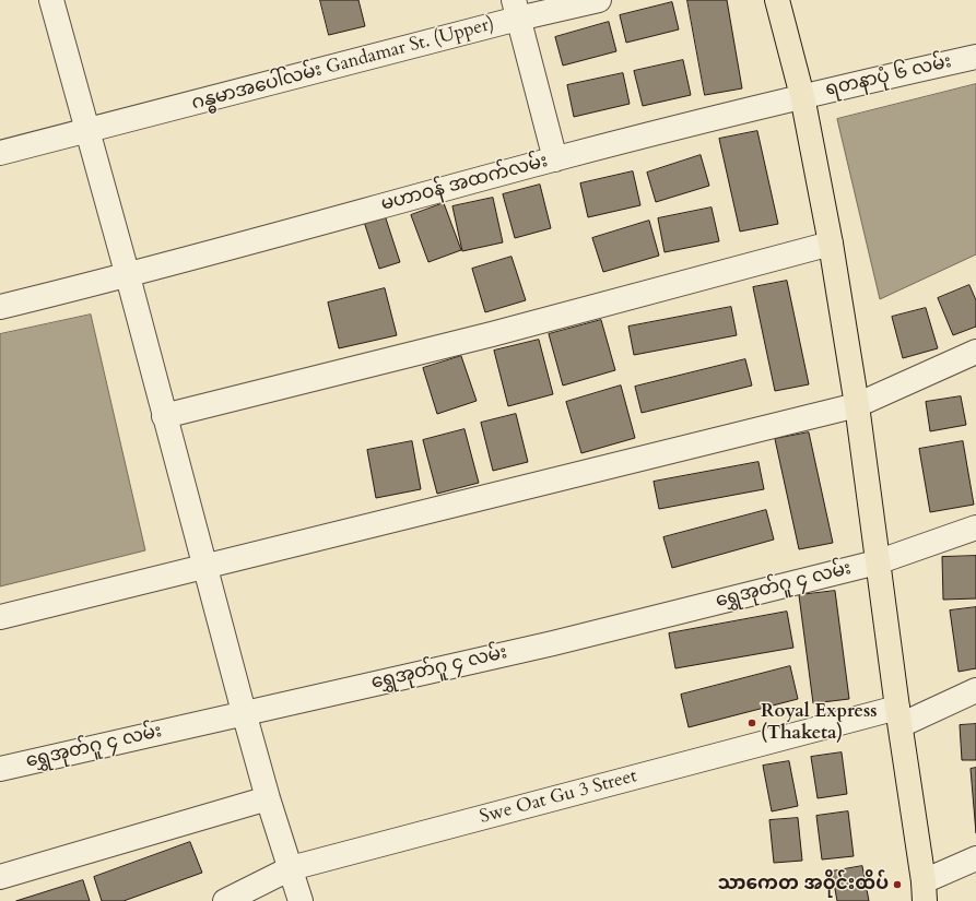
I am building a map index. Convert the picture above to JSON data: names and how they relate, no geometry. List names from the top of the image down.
{
  "streets": {
    "street": [
      "ဂန္ဓမာအပေါ်လမ်း Gandamar St. (Upper)",
      "ရတနာပုံ ၆ လမ်း",
      "မဟာဝန် အထက်လမ်း",
      "ရွှေအုတ်ဂူ ၄ လမ်း",
      "Swe Oat Gu 3 Street"
    ]
  },
  "crossings": [
    ["ရတနာပုံ ၆ လမ်း", "မဟာဝန် အထက်လမ်း"]
  ],
  "places": ["Royal Express (Thaketa)", "သာကေတ အဝိုင်းထိပ်"]
}
